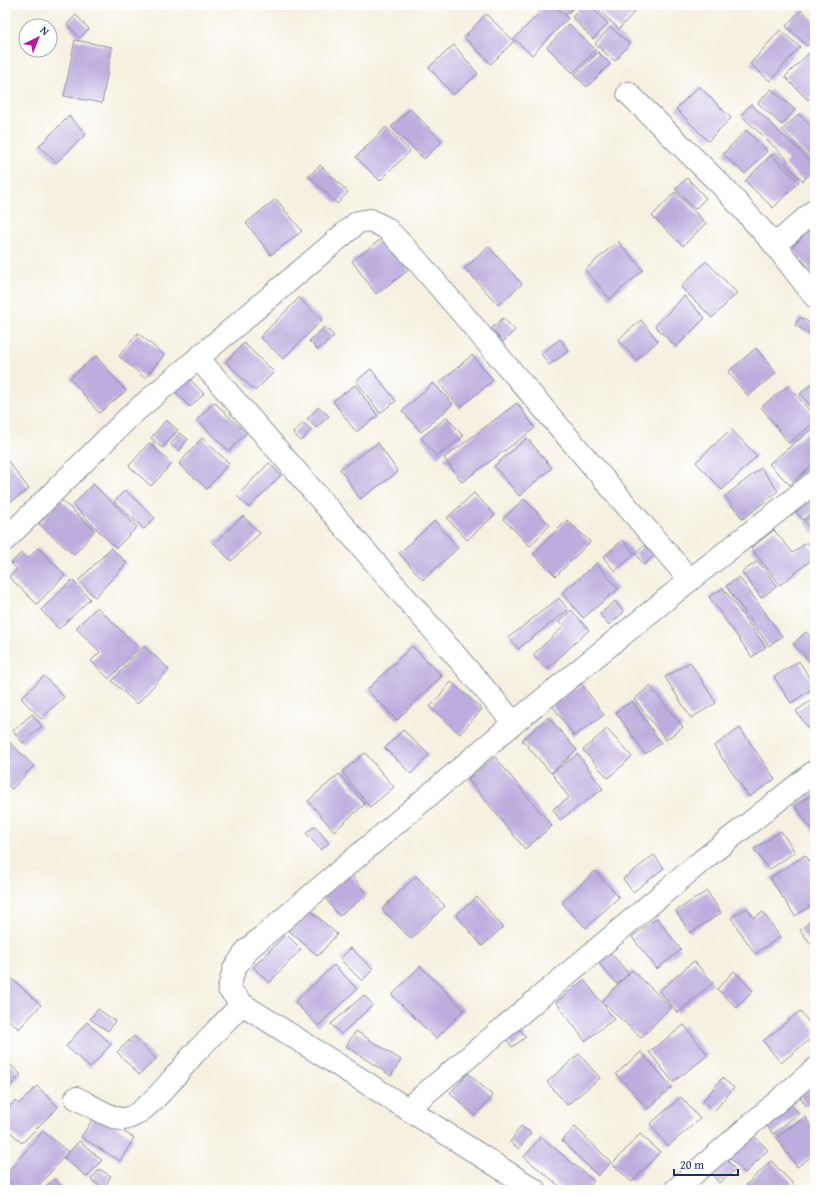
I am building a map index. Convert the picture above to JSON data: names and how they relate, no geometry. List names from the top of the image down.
{
  "scale_bar": "20 m",
  "north": "top right"
}
